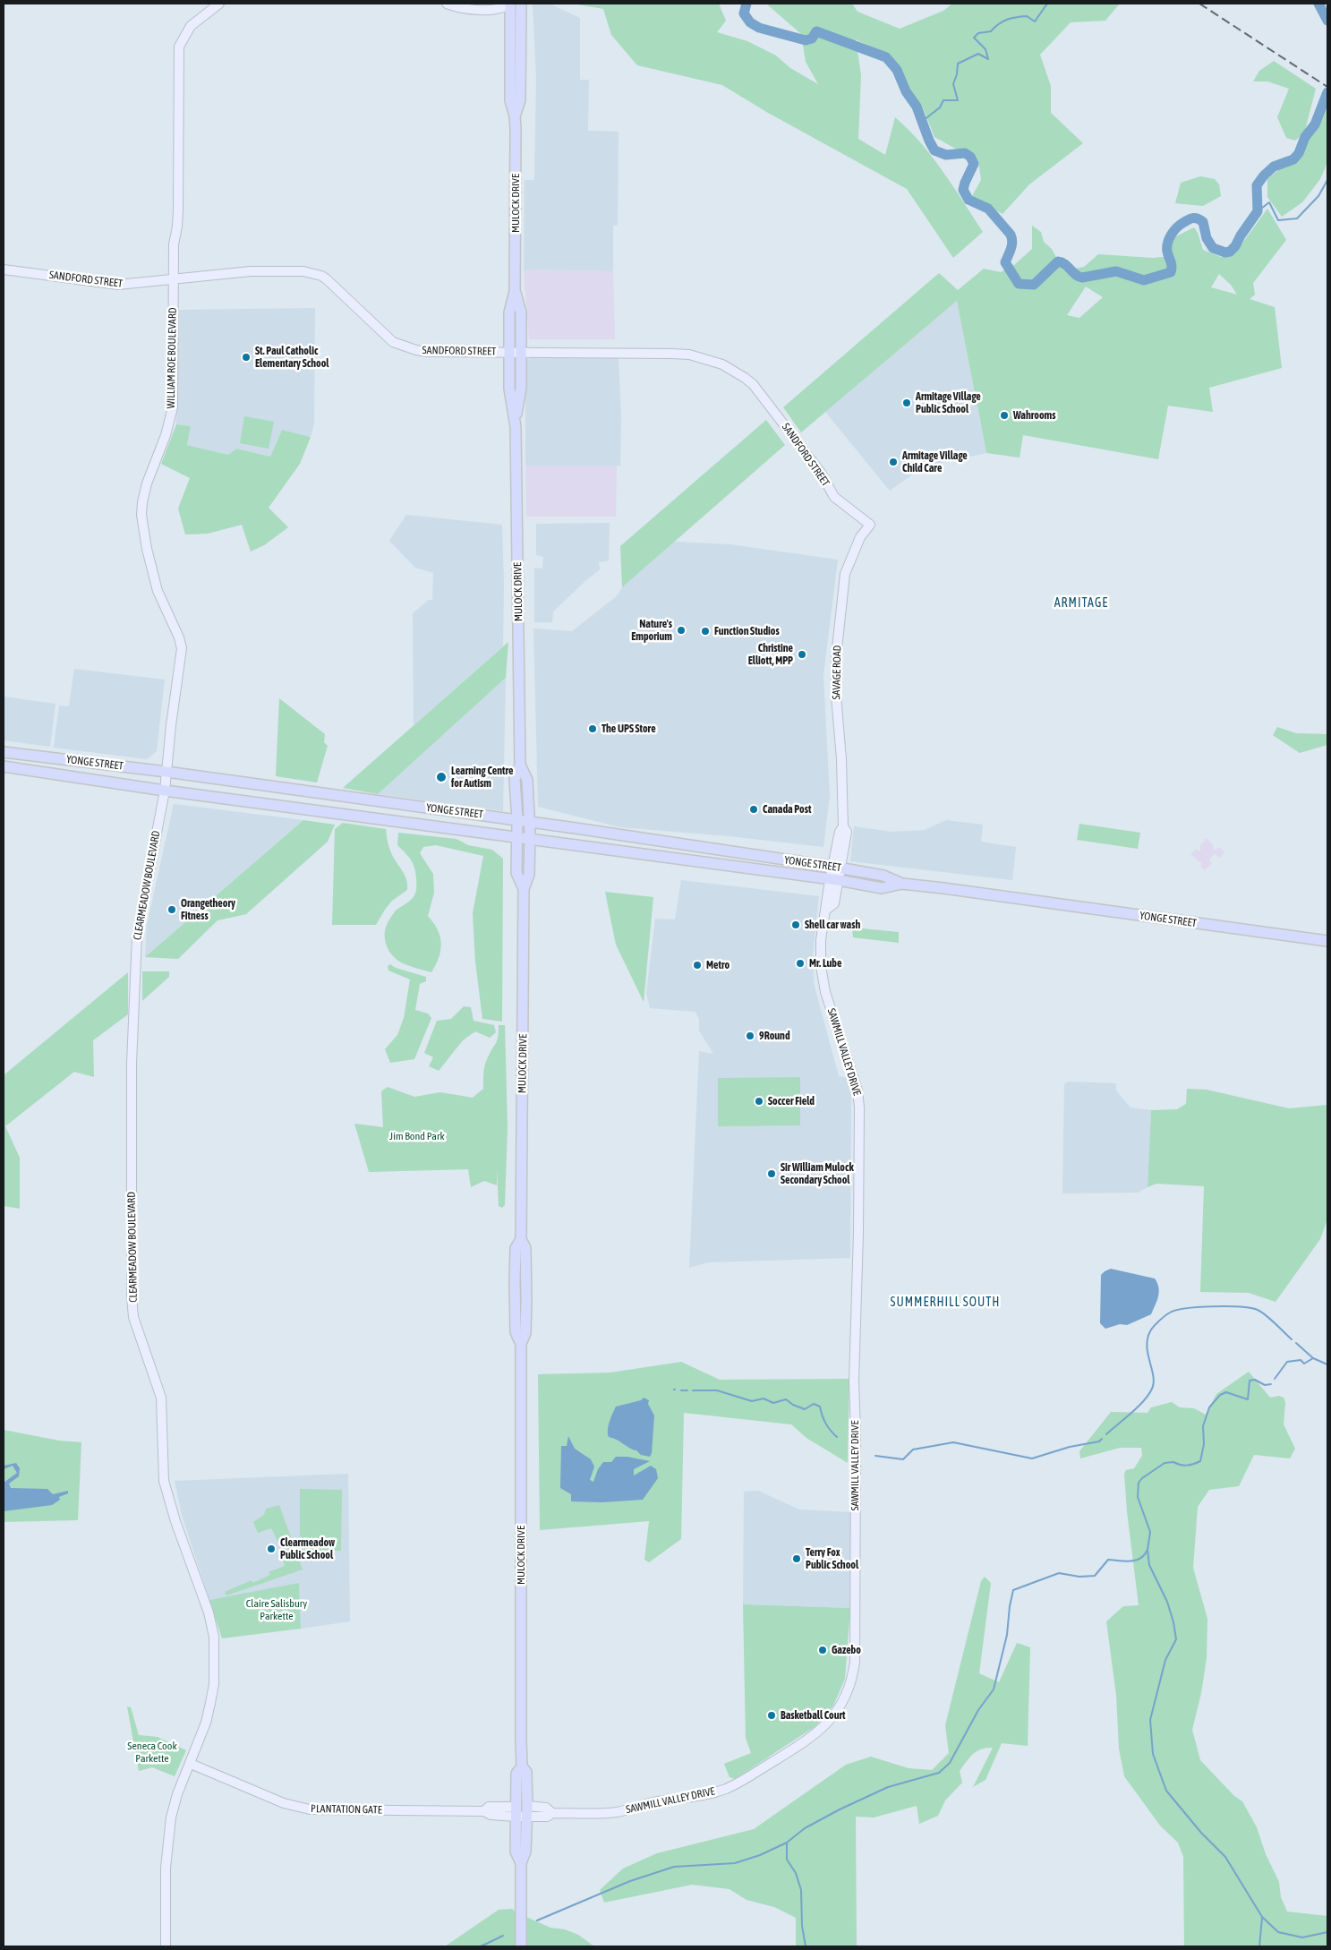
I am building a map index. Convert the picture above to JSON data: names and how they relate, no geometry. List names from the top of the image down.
{
  "streets": {
    "main road": ["MULOCK DRIVE", "YONGE STREET"],
    "street": [
      "SANDFORD STREET",
      "WILLIAM ROE BOULEVARD",
      "SAVAGE ROAD",
      "CLEARMEADOW BOULEVARD",
      "SAWMILL VALLEY DRIVE",
      "PLANTATION GATE"
    ]
  },
  "crossings": [
    ["MULOCK DRIVE", "SANDFORD STREET"],
    ["MULOCK DRIVE", "YONGE STREET"],
    ["MULOCK DRIVE", "SAWMILL VALLEY DRIVE"],
    ["MULOCK DRIVE", "PLANTATION GATE"],
    ["SANDFORD STREET", "WILLIAM ROE BOULEVARD"],
    ["SANDFORD STREET", "SAVAGE ROAD"],
    ["WILLIAM ROE BOULEVARD", "YONGE STREET"],
    ["WILLIAM ROE BOULEVARD", "CLEARMEADOW BOULEVARD"],
    ["SAVAGE ROAD", "YONGE STREET"],
    ["SAVAGE ROAD", "SAWMILL VALLEY DRIVE"],
    ["YONGE STREET", "CLEARMEADOW BOULEVARD"],
    ["YONGE STREET", "SAWMILL VALLEY DRIVE"],
    ["CLEARMEADOW BOULEVARD", "PLANTATION GATE"],
    ["SAWMILL VALLEY DRIVE", "PLANTATION GATE"]
  ],
  "districts": ["ARMITAGE", "SUMMERHILL SOUTH"],
  "parks": ["Jim Bond Park", "Claire Salisbury Parkette", "Seneca Cook Parkette"],
  "places": [
    "St. Paul Catholic Elementary School",
    "Armitage Village Public School",
    "Wahrooms",
    "Armitage Village Child Care",
    "Nature's Emporium",
    "Function Studios",
    "Christine Elliott, MPP",
    "The UPS Store",
    "Learning Centre for Autism",
    "Canada Post",
    "Orangetheory Fitness",
    "Shell car wash",
    "Mr. Lube",
    "Metro",
    "9Round",
    "Soccer Field",
    "Sir William Mulock Secondary School",
    "Clearmeadow Public School",
    "Terry Fox Public School",
    "Gazebo",
    "Basketball Court"
  ]
}
